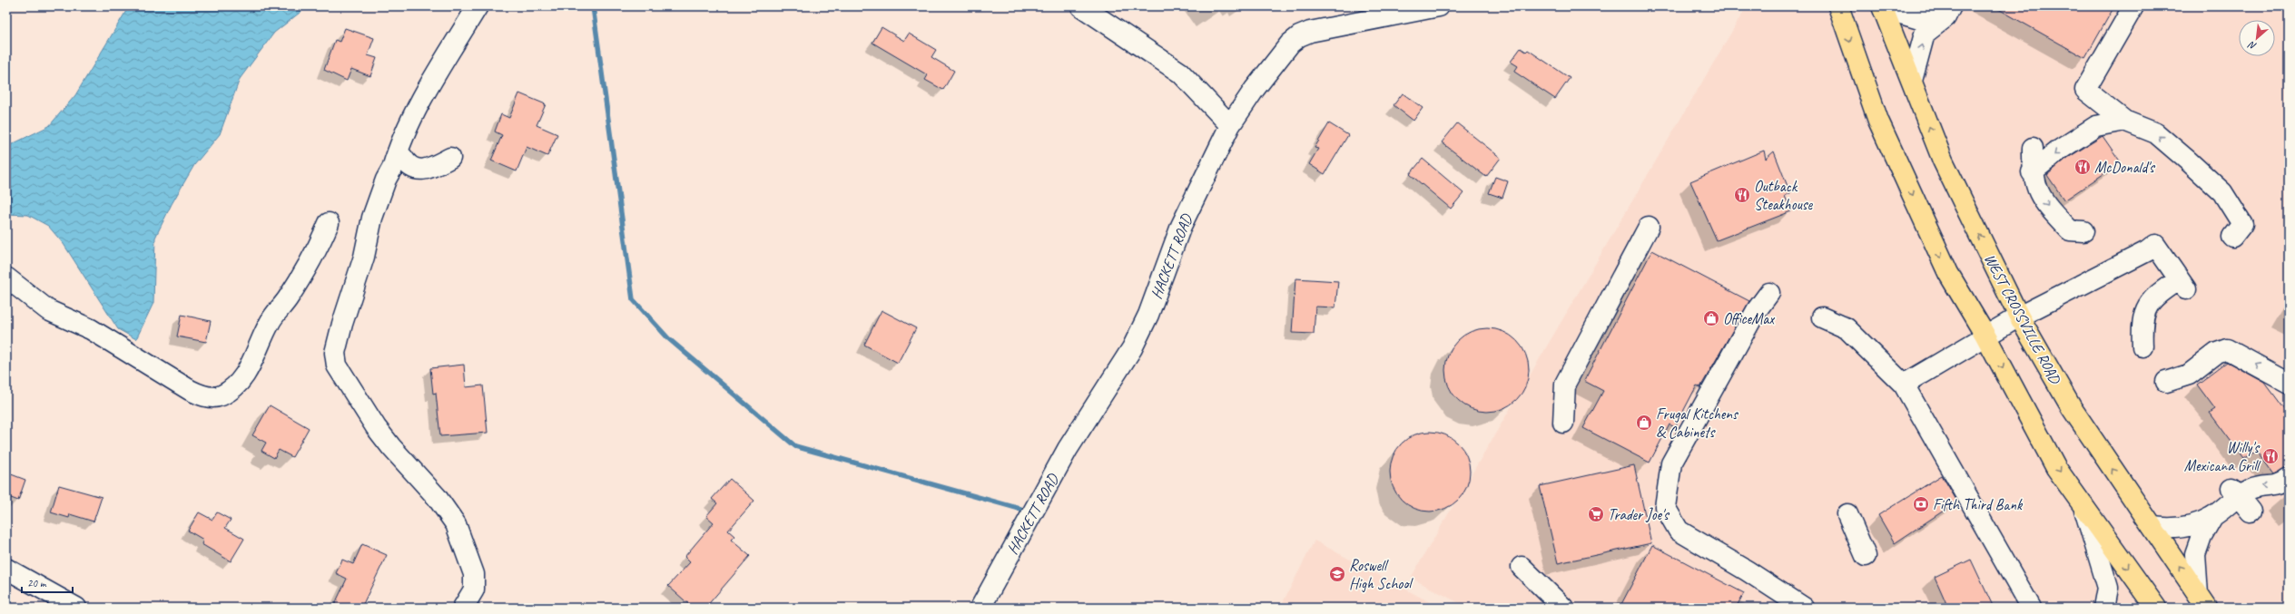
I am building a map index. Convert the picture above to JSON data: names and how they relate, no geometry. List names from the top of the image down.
{
  "streets": {
    "main road": ["WEST CROSSVILLE ROAD"],
    "street": ["HACKETT ROAD"]
  },
  "places": {
    "restaurant": ["McDonald's", "Outback Steakhouse", "Willy's Mexicana Grill"],
    "shop": ["OfficeMax", "Frugal Kitchens & Cabinets"],
    "bank": ["Fifth Third Bank"],
    "supermarket": ["Trader Joe's"],
    "school or university": ["Roswell High School"]
  },
  "scale_bar": "20 m",
  "north": "bottom left"
}
